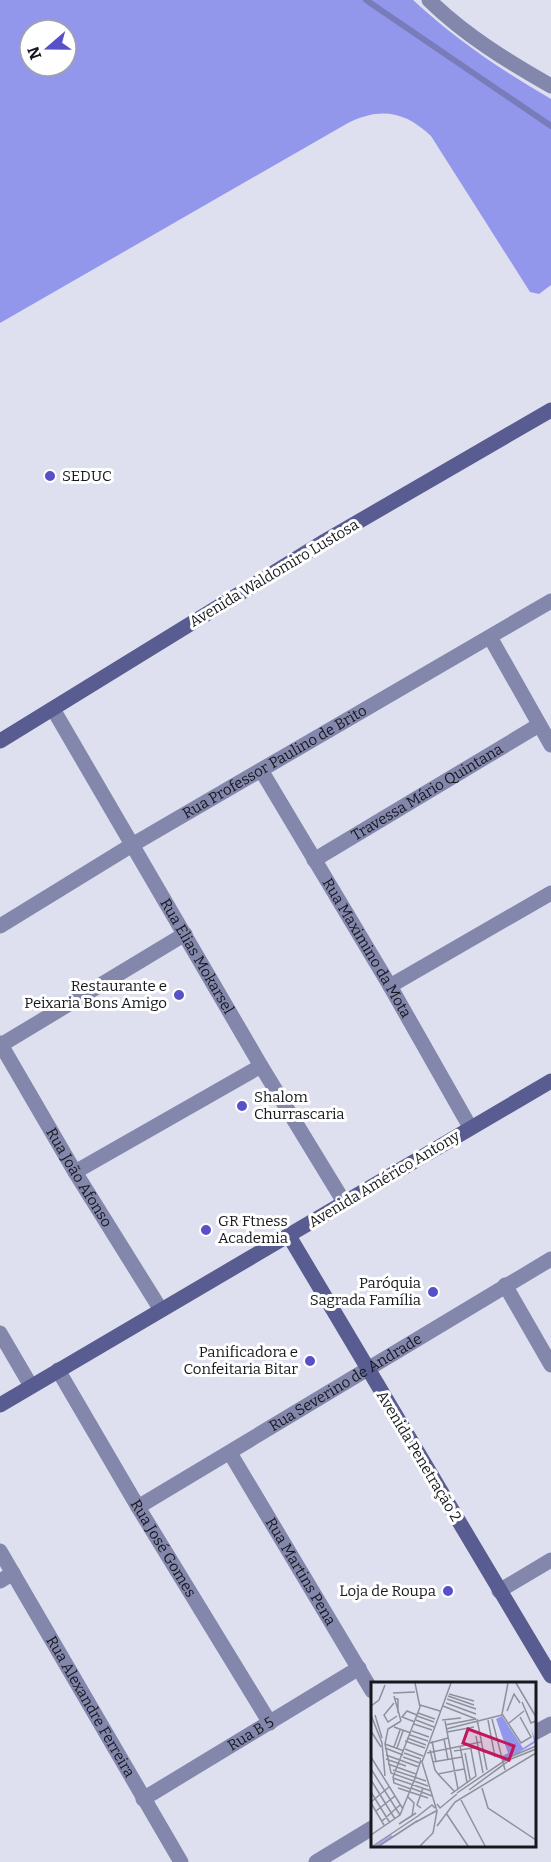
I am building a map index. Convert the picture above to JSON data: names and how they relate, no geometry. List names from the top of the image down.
{
  "streets": {
    "street": [
      "Avenida Waldomiro Lustosa",
      "Rua Professor Paulino de Brito",
      "Travessa Mário Quintana",
      "Rua Maximino da Mota",
      "Rua Elias Mokarsel",
      "Rua João Afonso",
      "Avenida Américo Antony",
      "Rua Severino de Andrade",
      "Avenida Penetração 2",
      "Rua José Gomes",
      "Rua Martins Pena",
      "Rua Alexandre Ferreira",
      "Rua B 5"
    ]
  },
  "crossings": [
    ["Avenida Waldomiro Lustosa", "Rua Elias Mokarsel"],
    ["Rua Professor Paulino de Brito", "Rua Maximino da Mota"],
    ["Rua Professor Paulino de Brito", "Rua Elias Mokarsel"],
    ["Travessa Mário Quintana", "Rua Maximino da Mota"],
    ["Rua Maximino da Mota", "Avenida Américo Antony"],
    ["Rua Elias Mokarsel", "Avenida Américo Antony"],
    ["Rua João Afonso", "Avenida Américo Antony"],
    ["Avenida Américo Antony", "Avenida Penetração 2"],
    ["Avenida Américo Antony", "Rua José Gomes"],
    ["Rua Severino de Andrade", "Avenida Penetração 2"],
    ["Rua Severino de Andrade", "Rua José Gomes"],
    ["Rua Severino de Andrade", "Rua Martins Pena"],
    ["Rua José Gomes", "Rua B 5"],
    ["Rua Martins Pena", "Rua B 5"],
    ["Rua Alexandre Ferreira", "Rua B 5"]
  ],
  "places": [
    "SEDUC",
    "Restaurante e Peixaria Bons Amigo",
    "Shalom Churrascaria",
    "GR Ftness Academia",
    "Paróquia Sagrada Família",
    "Panificadora e Confeitaria Bitar",
    "Loja de Roupa"
  ],
  "north": "left"
}
